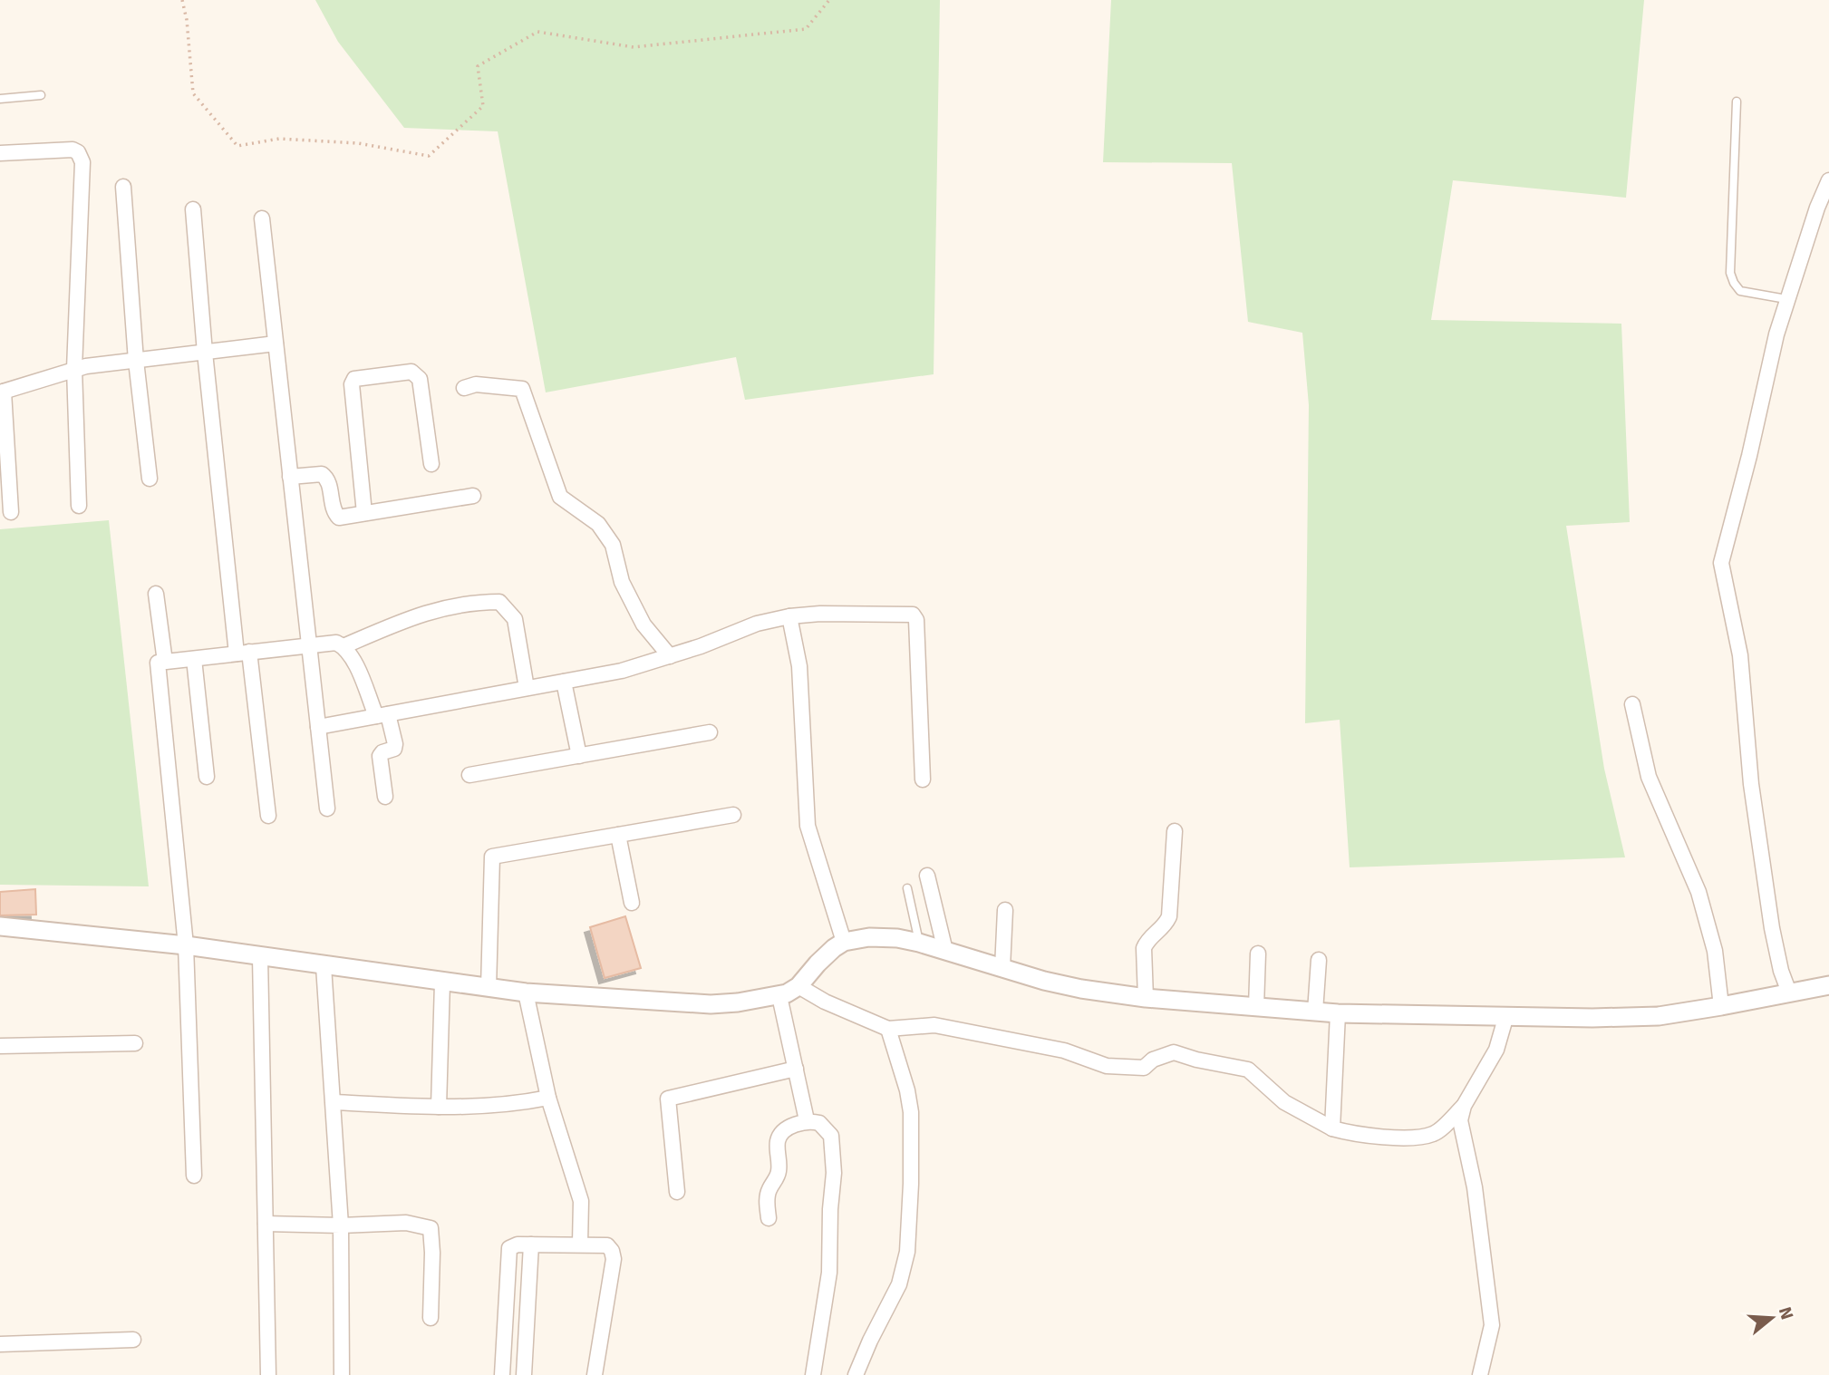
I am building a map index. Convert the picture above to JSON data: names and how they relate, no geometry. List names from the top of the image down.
{
  "north": "right"
}
